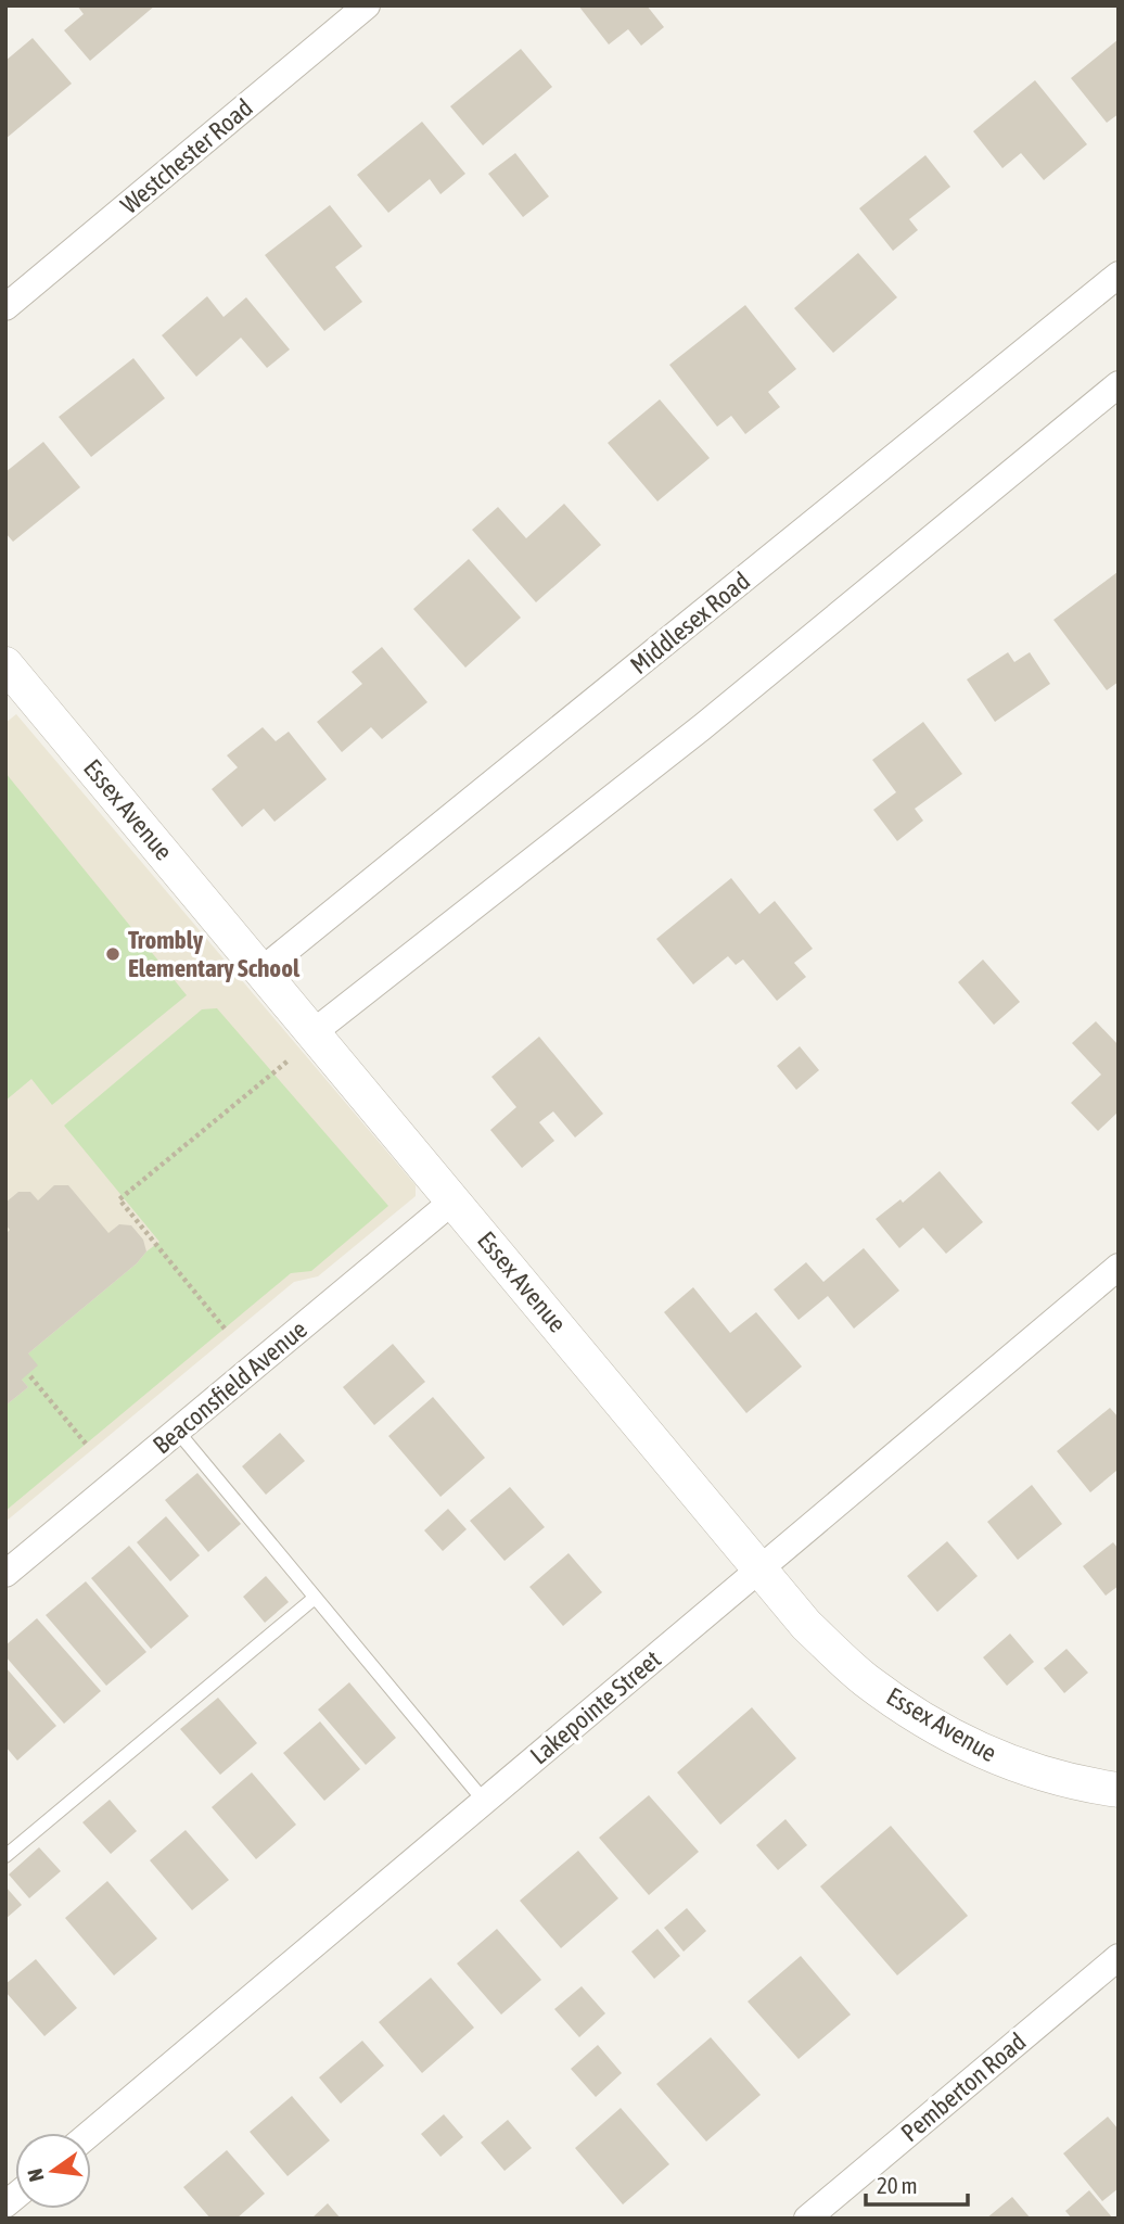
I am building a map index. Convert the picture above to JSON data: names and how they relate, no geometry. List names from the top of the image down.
{
  "streets": {
    "street": [
      "Westchester Road",
      "Middlesex Road",
      "Essex Avenue",
      "Beaconsfield Avenue",
      "Lakepointe Street",
      "Pemberton Road"
    ]
  },
  "crossings": [
    ["Middlesex Road", "Essex Avenue"],
    ["Essex Avenue", "Beaconsfield Avenue"],
    ["Essex Avenue", "Lakepointe Street"]
  ],
  "places": ["Trombly Elementary School"],
  "scale_bar": "20 m",
  "north": "left"
}
